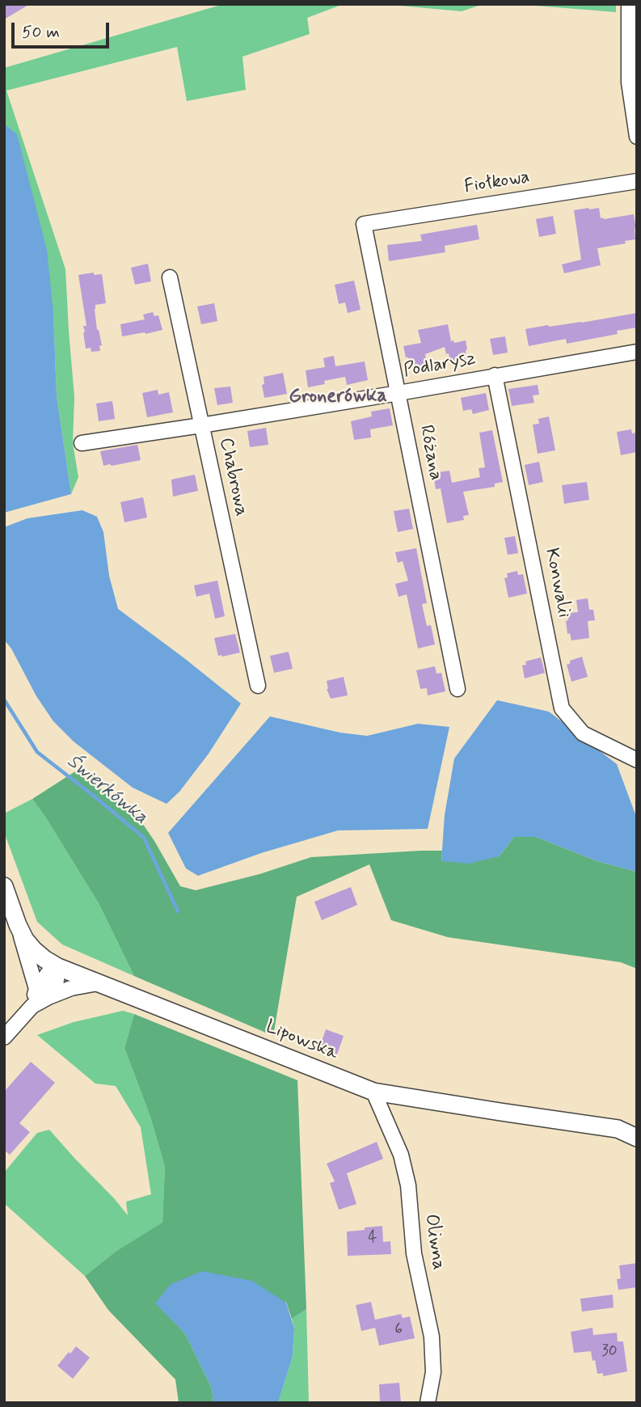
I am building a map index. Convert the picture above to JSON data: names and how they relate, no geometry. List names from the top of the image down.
{
  "streets": {
    "street": [
      "Fiołkowa",
      "Podlarysz",
      "Różana",
      "Chabrowa",
      "Konwalii",
      "Lipowska",
      "Oliwna"
    ]
  },
  "crossings": [
    ["Fiołkowa", "Różana"],
    ["Podlarysz", "Różana"],
    ["Podlarysz", "Chabrowa"],
    ["Podlarysz", "Konwalii"],
    ["Lipowska", "Oliwna"]
  ],
  "districts": ["Gronerówka"],
  "water": ["Świerkówka"],
  "house_numbers": ["4", "6", "30"],
  "scale_bar": "50 m"
}
